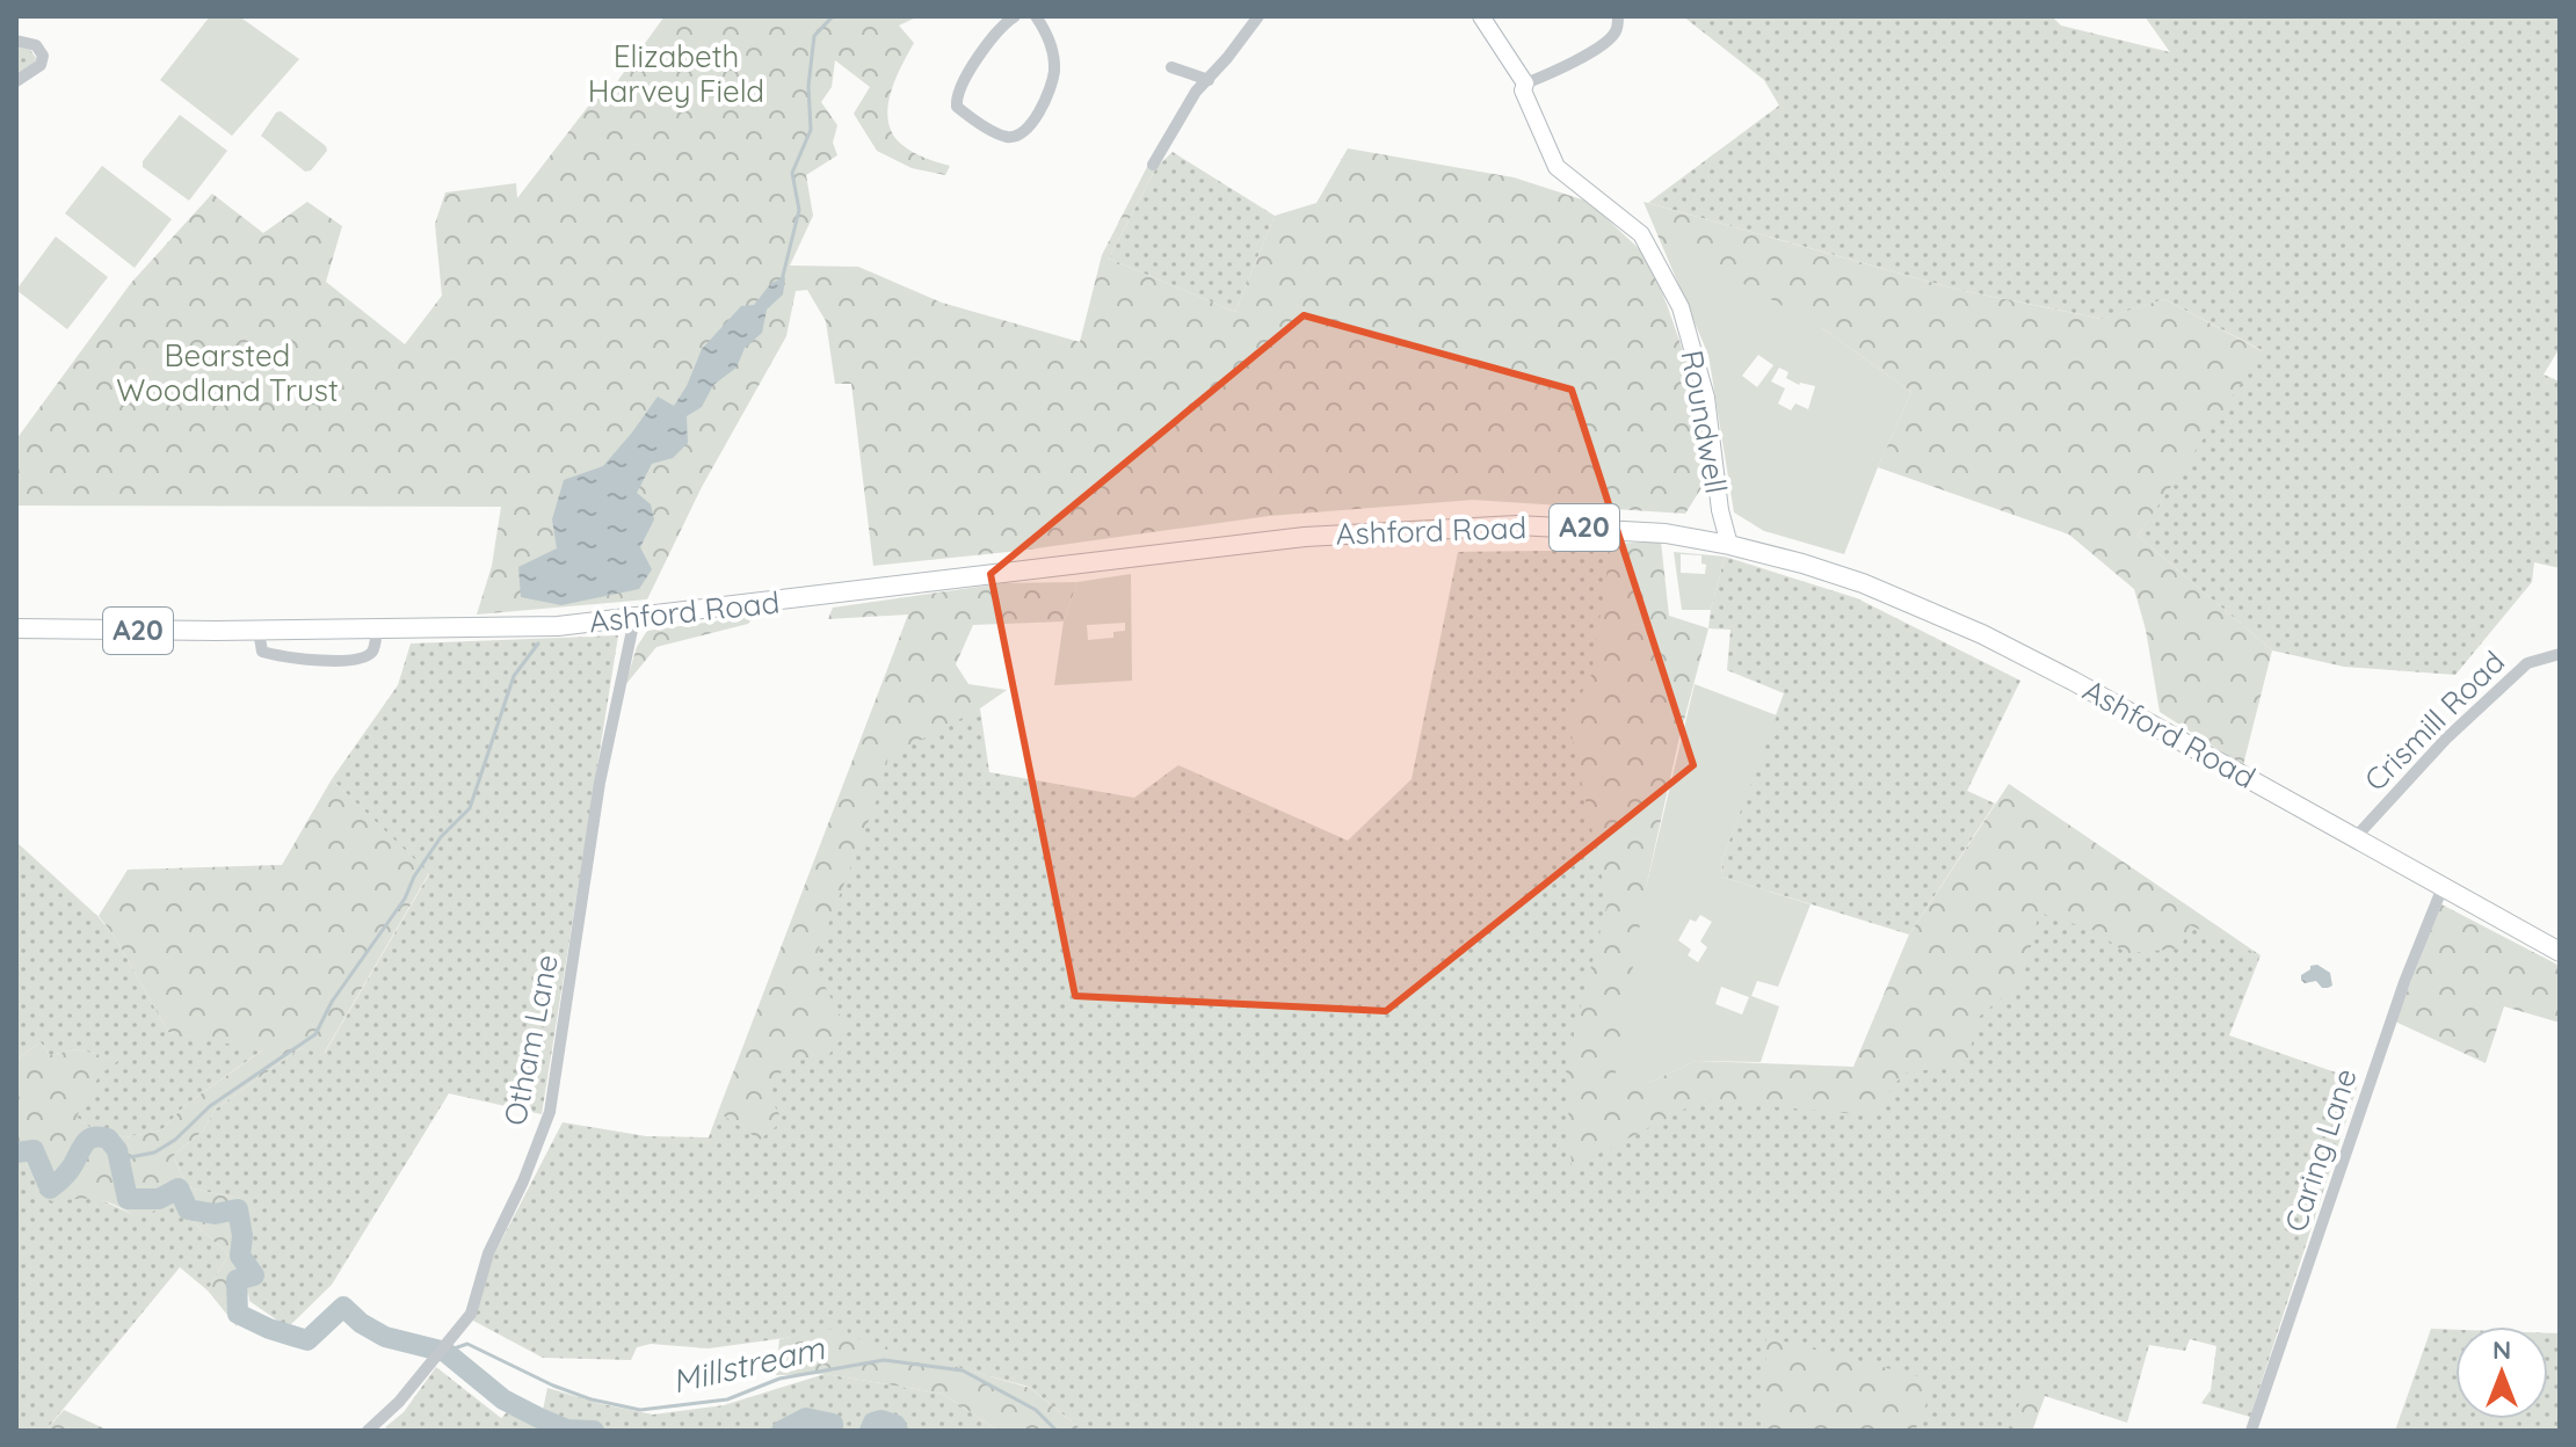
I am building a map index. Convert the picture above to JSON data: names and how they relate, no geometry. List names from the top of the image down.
{
  "streets": {
    "main road": ["A20", "Ashford Road"],
    "street": [
      "Roundwell",
      "Crismill Road",
      "Otham Lane",
      "Caring Lane"
    ]
  },
  "crossings": [
    ["Roundwell", "Ashford Road"],
    ["Ashford Road", "Crismill Road"],
    ["Ashford Road", "Otham Lane"],
    ["Ashford Road", "Caring Lane"]
  ],
  "water": ["Millstream"],
  "parks": ["Elizabeth Harvey Field", "Bearsted Woodland Trust"],
  "north": "top"
}
